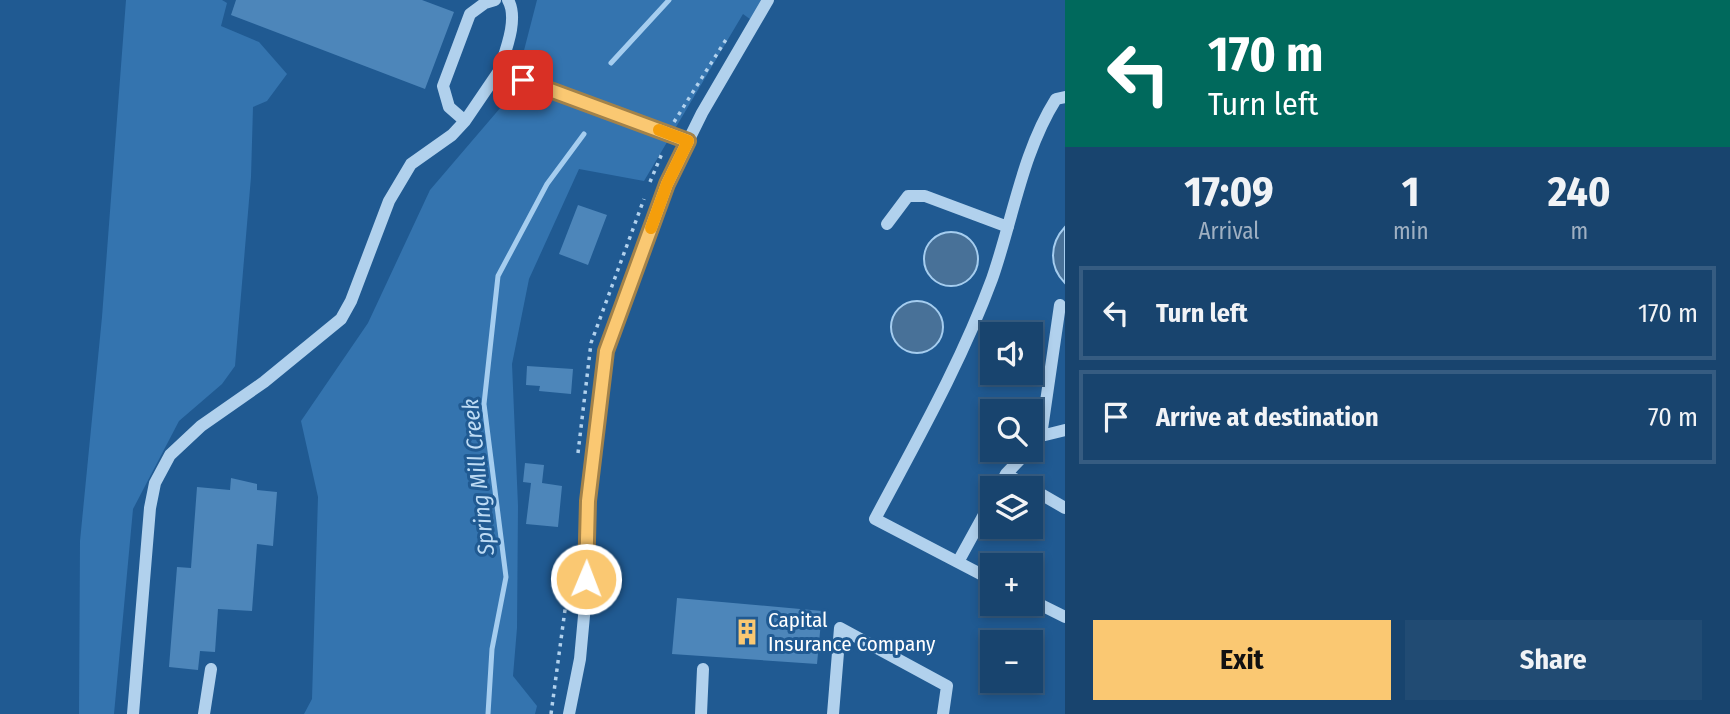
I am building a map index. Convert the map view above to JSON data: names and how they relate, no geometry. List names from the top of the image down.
{
  "water": ["Spring Mill Creek"],
  "places": {
    "building": ["Capital Insurance Company"]
  },
  "page": {
    "turn": ["170 m", "Turn left"],
    "eta": [
      "17:09",
      "Arrival",
      "1",
      "min",
      "240",
      "m"
    ],
    "list": [
      {
        "name": "Turn left",
        "value": "170 m"
      },
      {
        "name": "Arrive at destination",
        "value": "70 m"
      }
    ],
    "map_buttons": ["+", "−"],
    "buttons": ["Exit", "Share"]
  }
}
